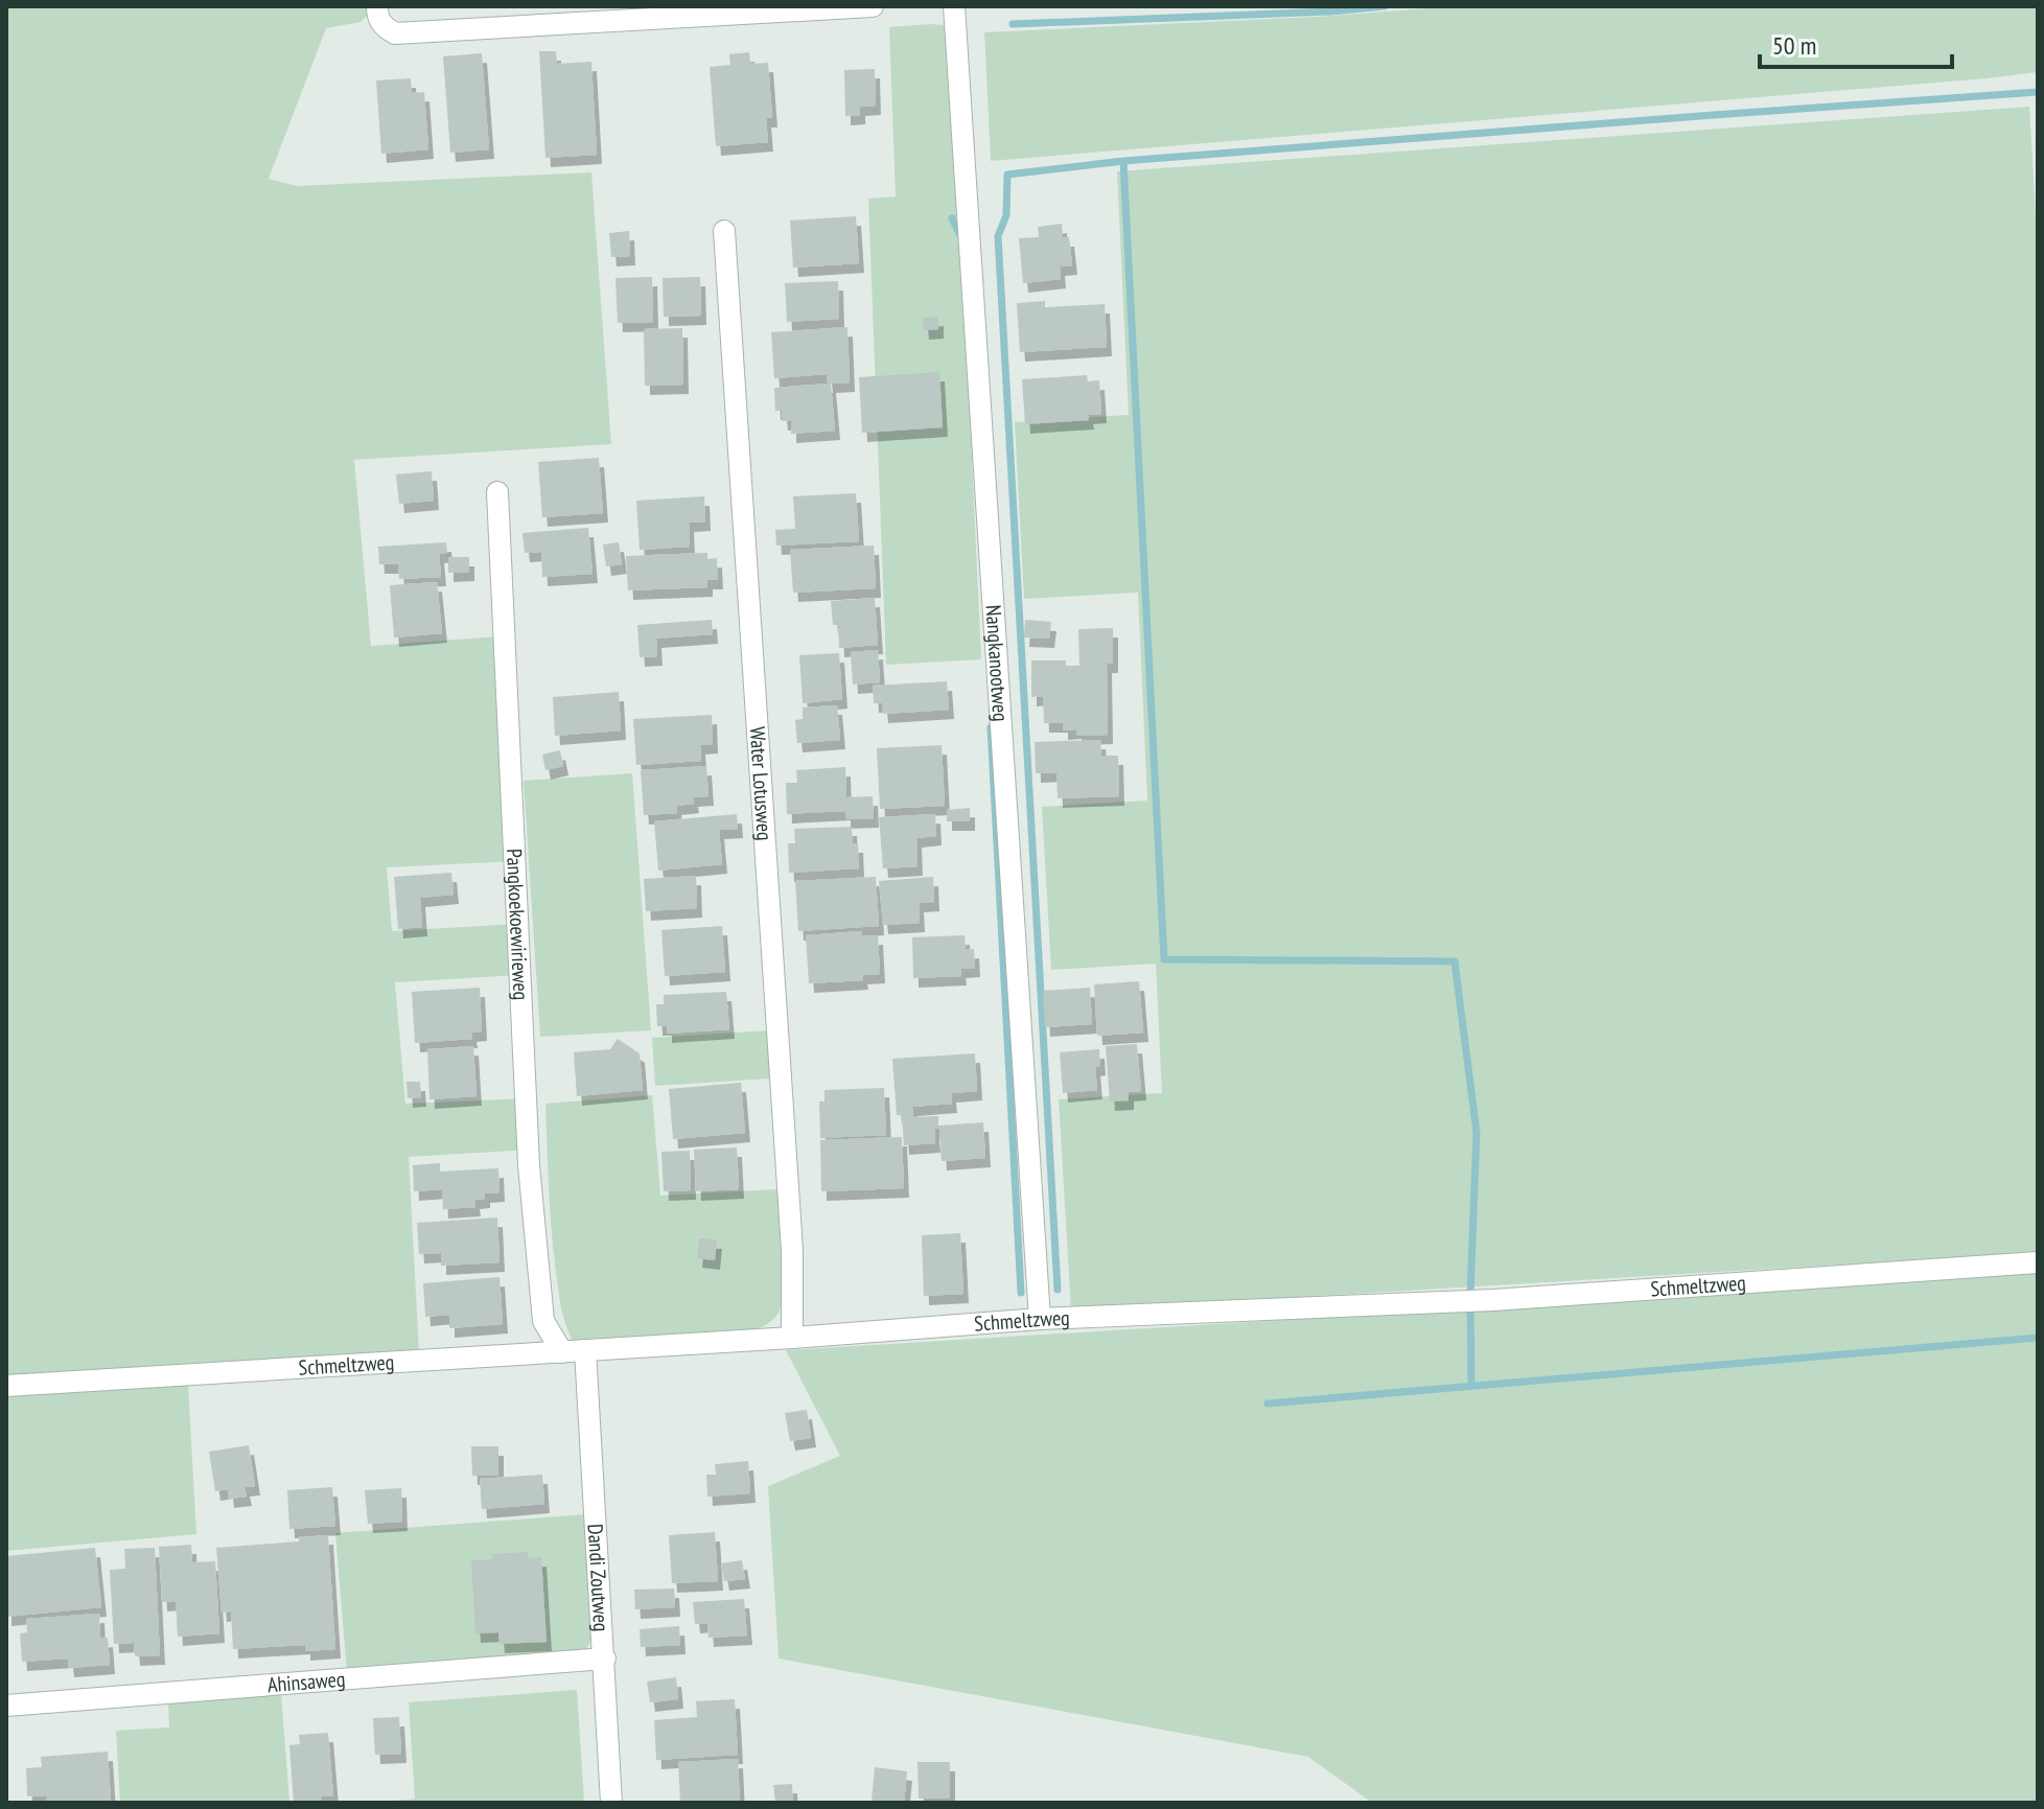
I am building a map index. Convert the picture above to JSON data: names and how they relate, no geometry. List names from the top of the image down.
{
  "streets": {
    "street": [
      "Nangkanootweg",
      "Water Lotusweg",
      "Pangkoekoewirieweg",
      "Schmeltzweg",
      "Dandi Zoutweg",
      "Ahinsaweg"
    ]
  },
  "crossings": [
    ["Nangkanootweg", "Schmeltzweg"],
    ["Water Lotusweg", "Schmeltzweg"],
    ["Pangkoekoewirieweg", "Schmeltzweg"],
    ["Schmeltzweg", "Dandi Zoutweg"],
    ["Dandi Zoutweg", "Ahinsaweg"]
  ],
  "scale_bar": "50 m"
}
